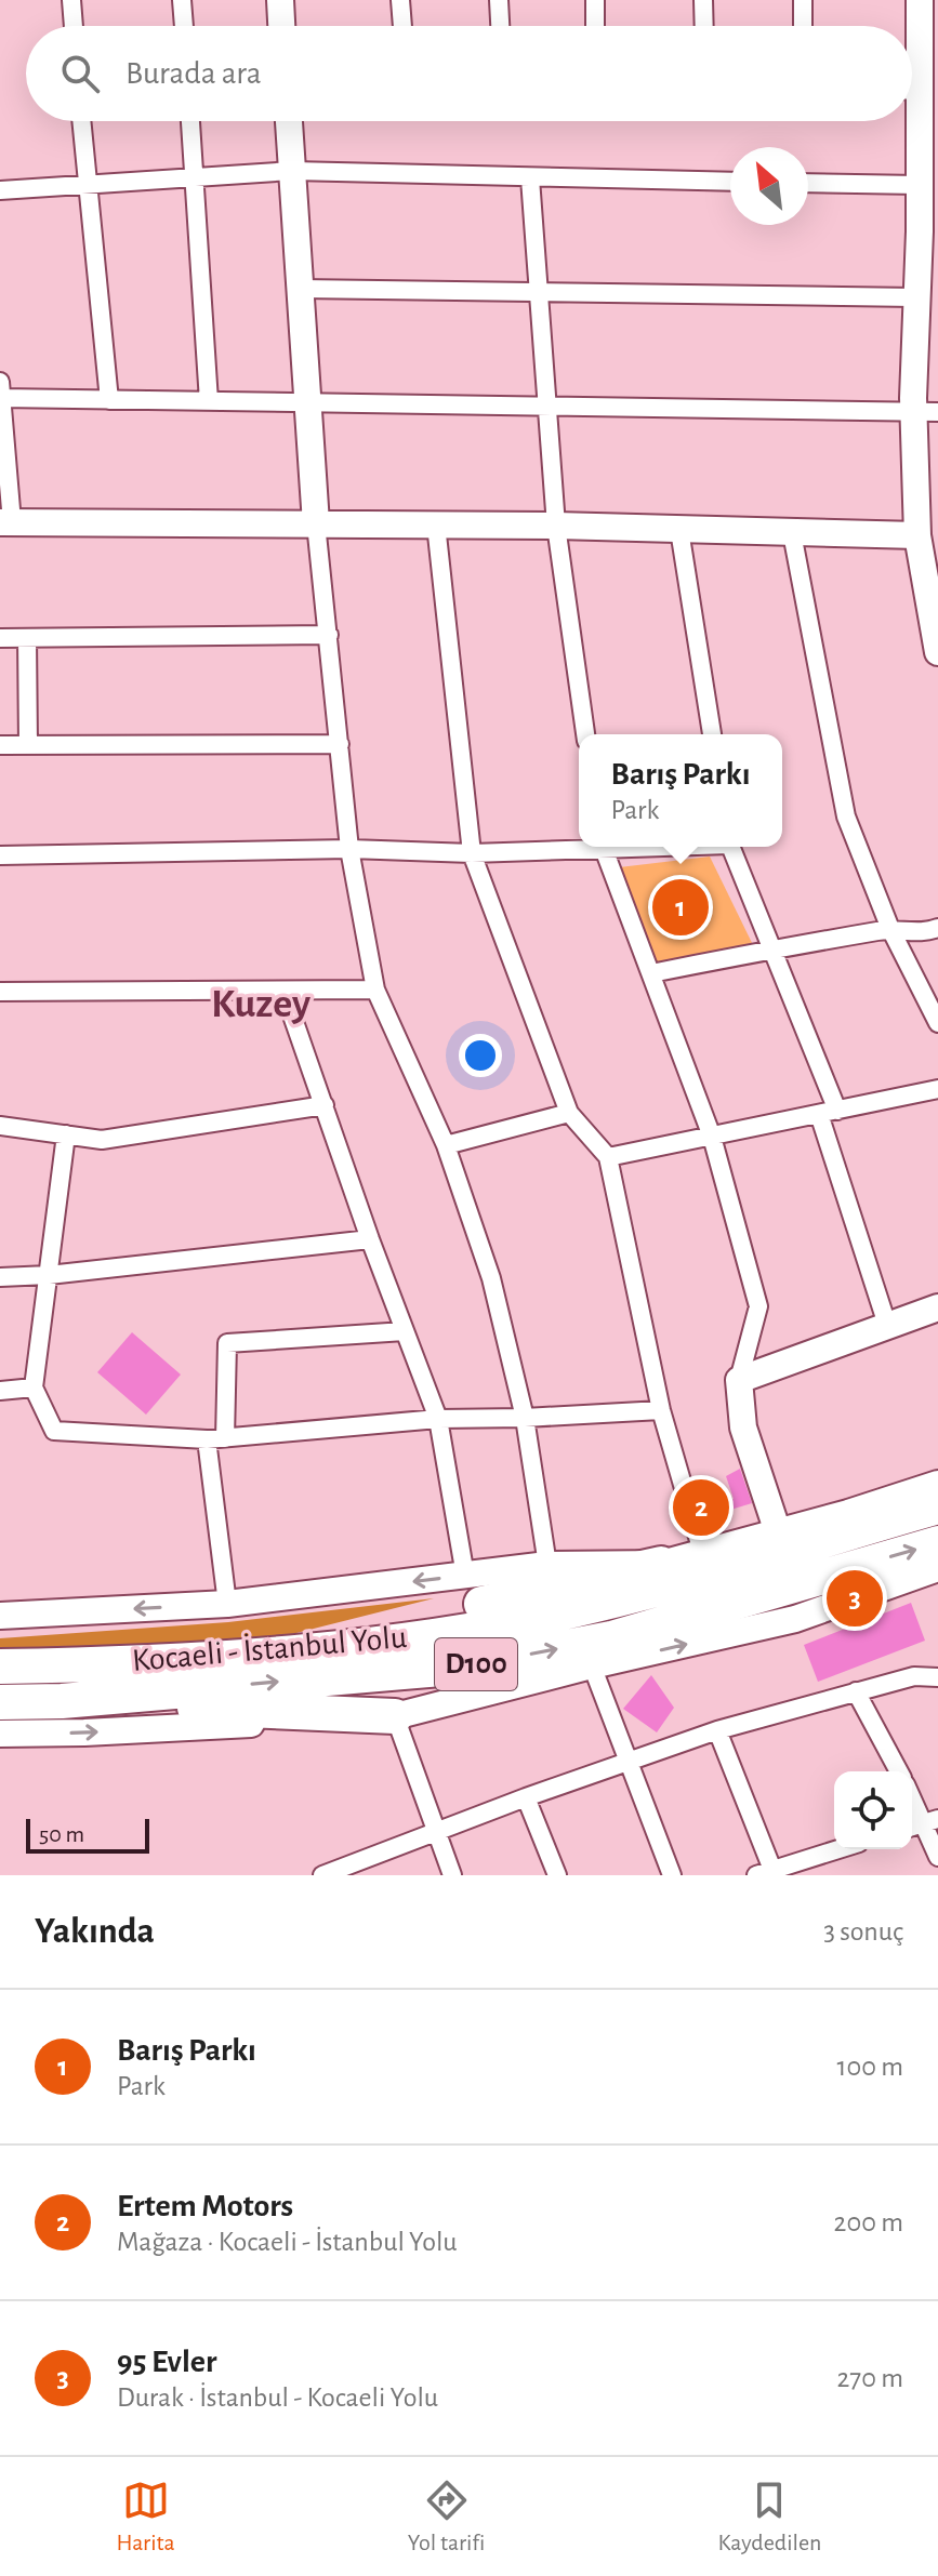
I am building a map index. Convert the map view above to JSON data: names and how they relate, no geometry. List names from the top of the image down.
{
  "streets": {
    "highway": ["Kocaeli - İstanbul Yolu", "D100"]
  },
  "districts": ["Kuzey"],
  "scale_bar": "50 m",
  "north": "top left",
  "page": {
    "search": "Burada ara",
    "popup": ["Barış Parkı", "Park"],
    "pins": ["1", "2", "3"],
    "scale": "50 m",
    "heading": ["Yakında", "3 sonuç"],
    "list": [
      {
        "mark": "1",
        "name": "Barış Parkı",
        "note": "Park",
        "value": "100 m"
      },
      {
        "mark": "2",
        "name": "Ertem Motors",
        "note": "Mağaza · Kocaeli - İstanbul Yolu",
        "value": "200 m"
      },
      {
        "mark": "3",
        "name": "95 Evler",
        "note": "Durak · İstanbul - Kocaeli Yolu",
        "value": "270 m"
      }
    ],
    "nav": ["Harita", "Yol tarifi", "Kaydedilen"]
  }
}
